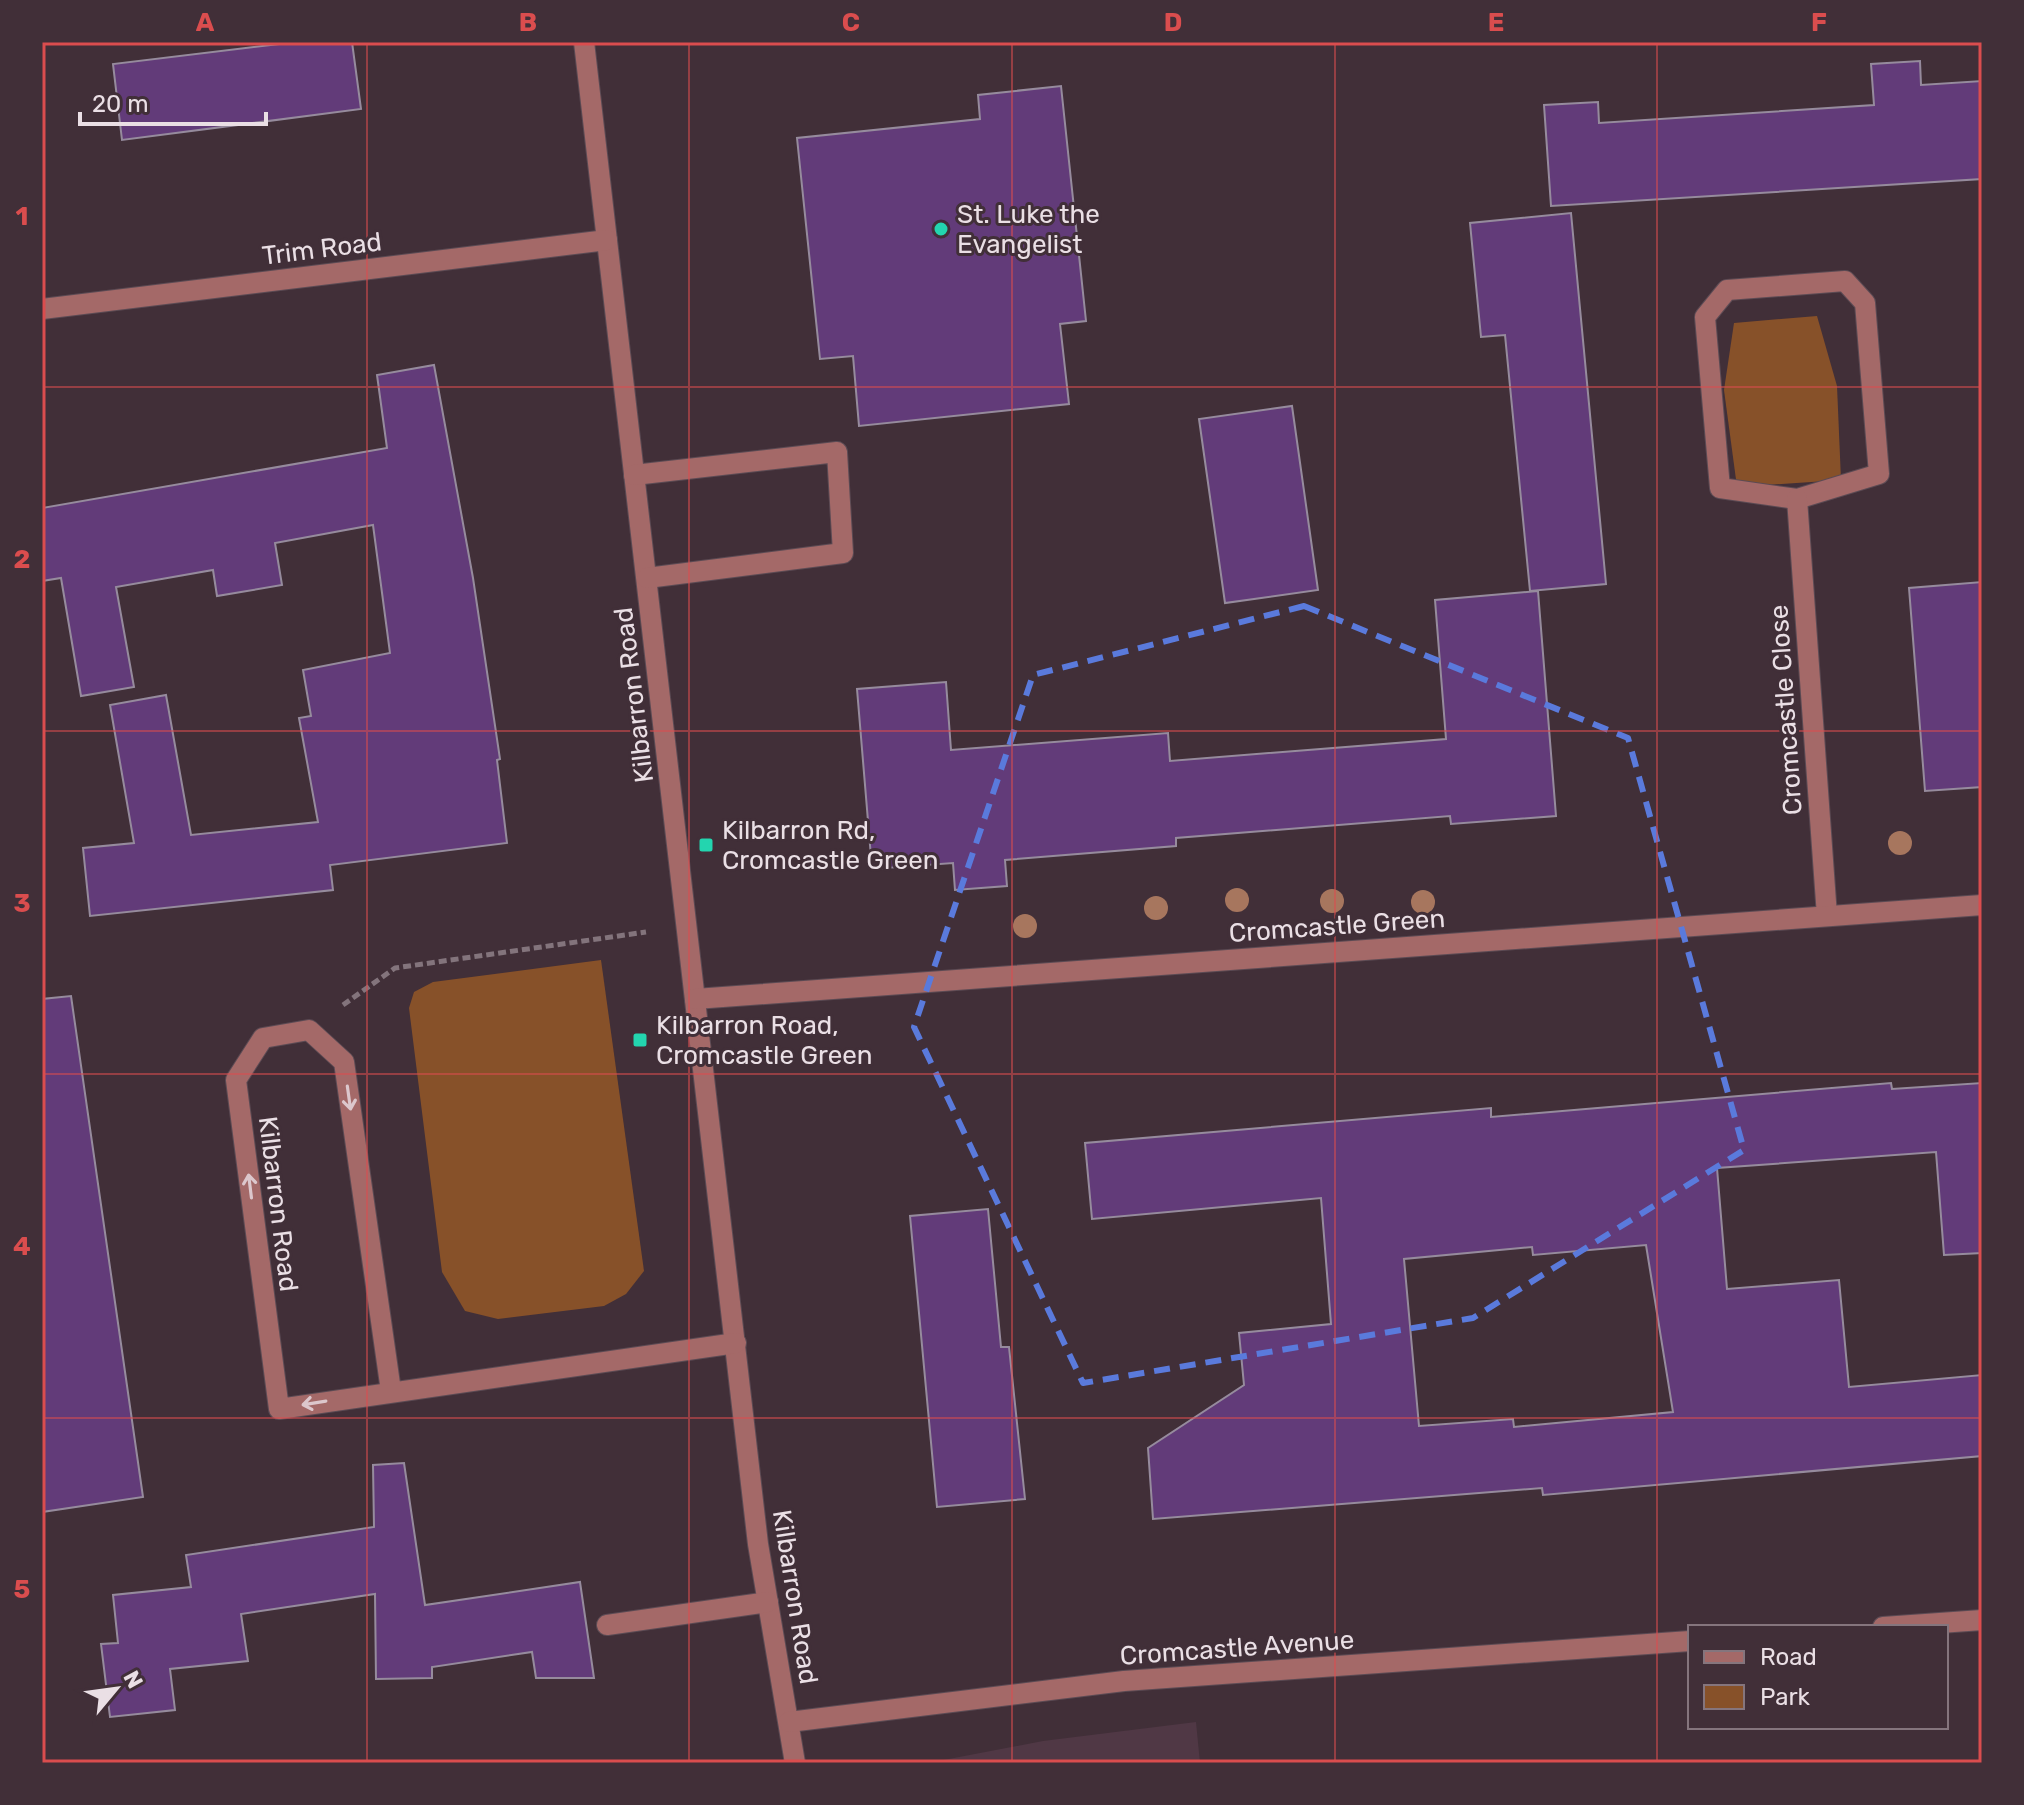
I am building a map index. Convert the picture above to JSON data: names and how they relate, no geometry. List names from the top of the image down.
{
  "streets": {
    "street": [
      "Trim Road",
      "Kilbarron Road",
      "Cromcastle Close",
      "Cromcastle Green",
      "Cromcastle Avenue"
    ]
  },
  "crossings": [
    ["Trim Road", "Kilbarron Road"],
    ["Kilbarron Road", "Cromcastle Green"],
    ["Kilbarron Road", "Cromcastle Avenue"],
    ["Cromcastle Close", "Cromcastle Green"]
  ],
  "places": {
    "other": ["St. Luke the Evangelist"],
    "transit": ["Kilbarron Rd, Cromcastle Green", "Kilbarron Road, Cromcastle Green"]
  },
  "legend": ["Road", "Park"],
  "scale_bar": "20 m",
  "north": "top right",
  "grid": {
    "columns": [
      "A",
      "B",
      "C",
      "D",
      "E",
      "F"
    ],
    "rows": [
      "1",
      "2",
      "3",
      "4",
      "5"
    ]
  }
}
